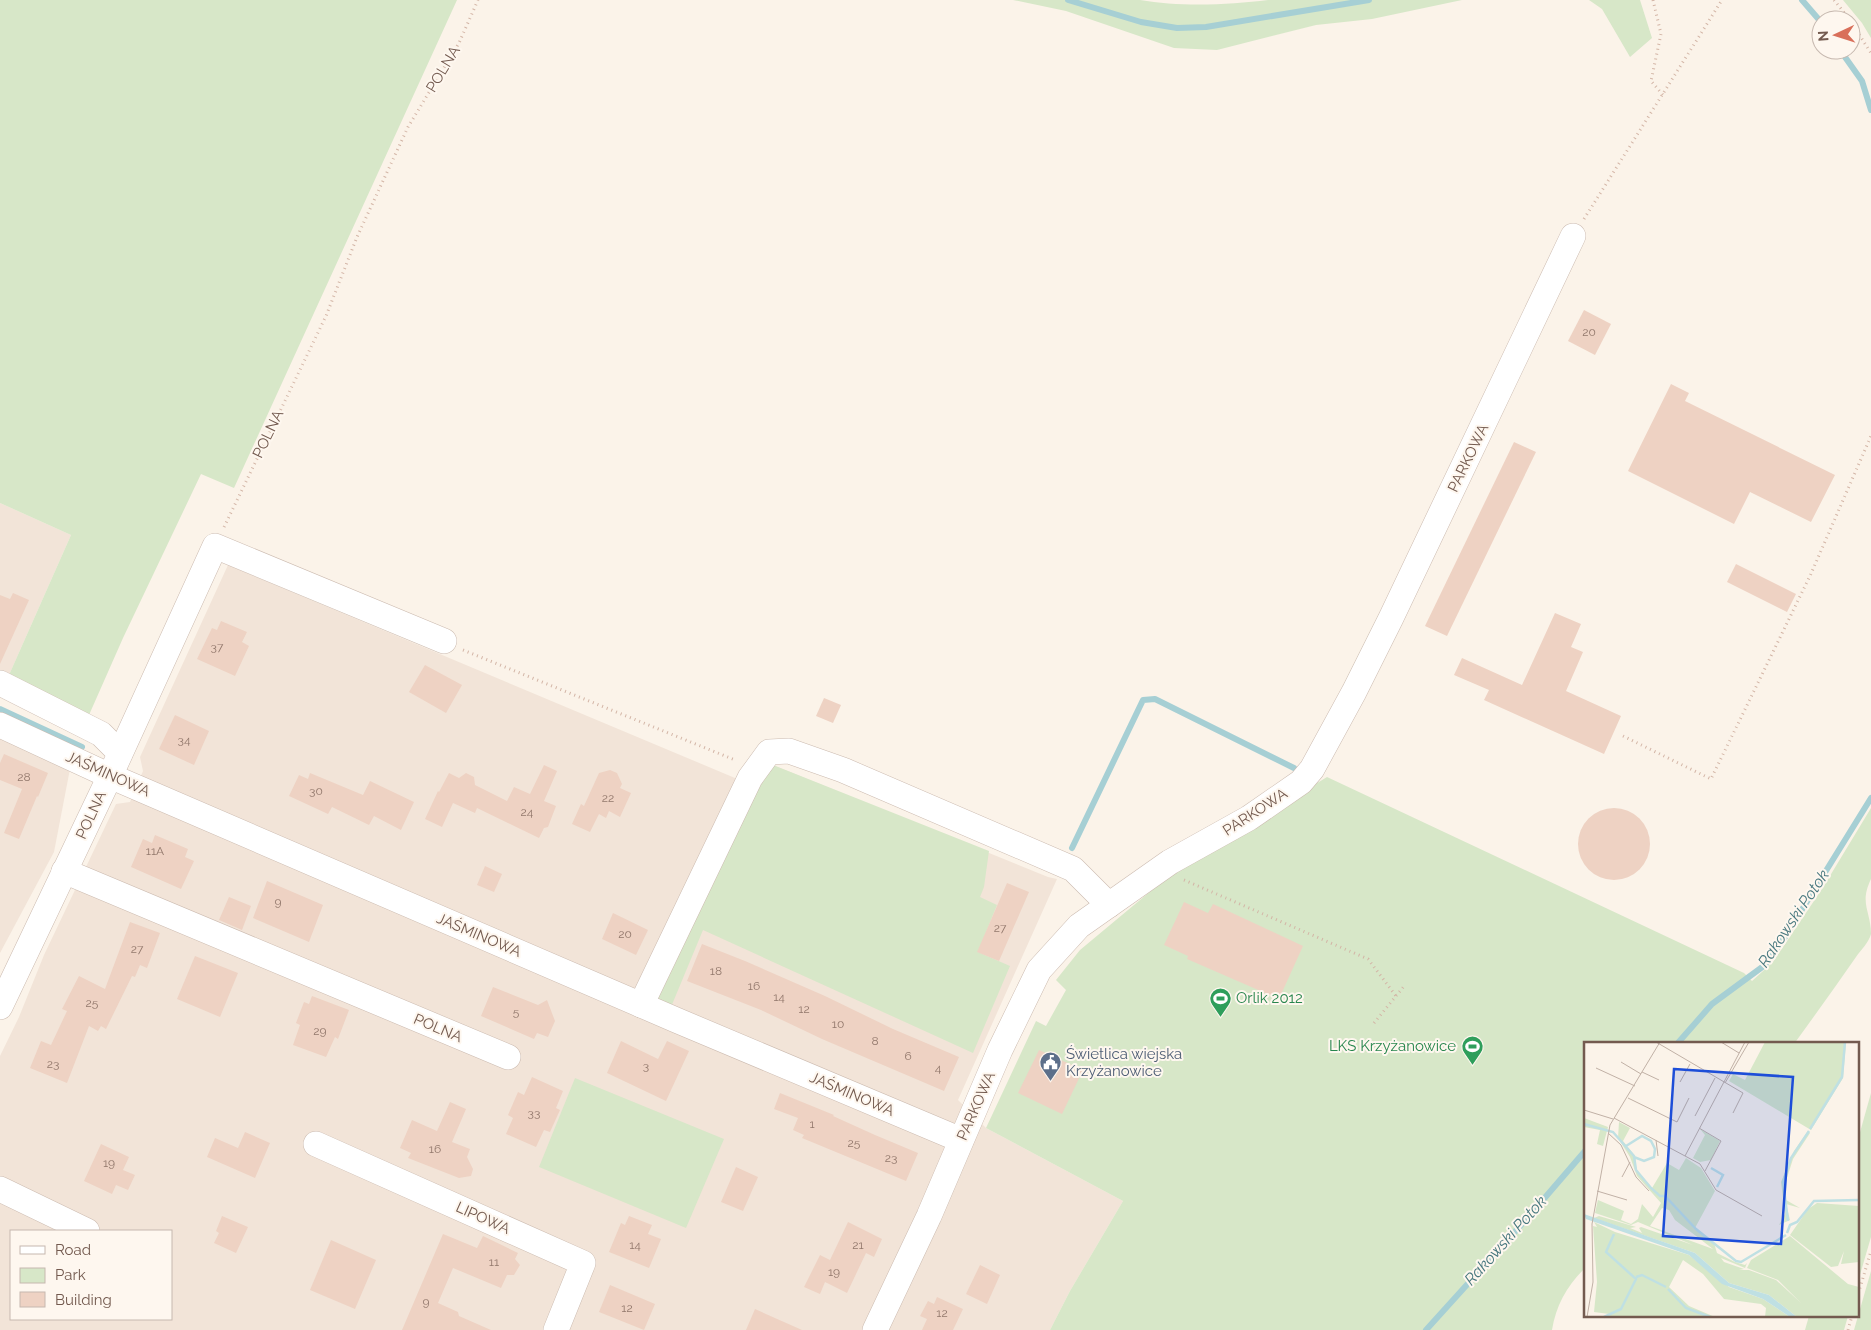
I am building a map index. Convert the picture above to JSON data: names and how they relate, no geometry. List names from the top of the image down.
{
  "streets": {
    "street": [
      "POLNA",
      "PARKOWA",
      "JAŚMINOWA",
      "LIPOWA"
    ]
  },
  "crossings": [
    ["POLNA", "JAŚMINOWA"],
    ["PARKOWA", "JAŚMINOWA"]
  ],
  "water": ["Rakowski Potok"],
  "places": {
    "sports": ["Orlik 2012", "LKS Krzyżanowice"],
    "public building": ["Świetlica wiejska Krzyżanowice"]
  },
  "house_numbers": [
    "20",
    "37",
    "34",
    "28",
    "30",
    "22",
    "24",
    "11A",
    "9",
    "27",
    "20",
    "27",
    "18",
    "16",
    "14",
    "25",
    "12",
    "5",
    "10",
    "29",
    "8",
    "6",
    "23",
    "3",
    "4",
    "33",
    "1",
    "25",
    "16",
    "23",
    "19",
    "14",
    "21",
    "11",
    "19",
    "9",
    "12",
    "12"
  ],
  "legend": ["Road", "Park", "Building"],
  "north": "left"
}
